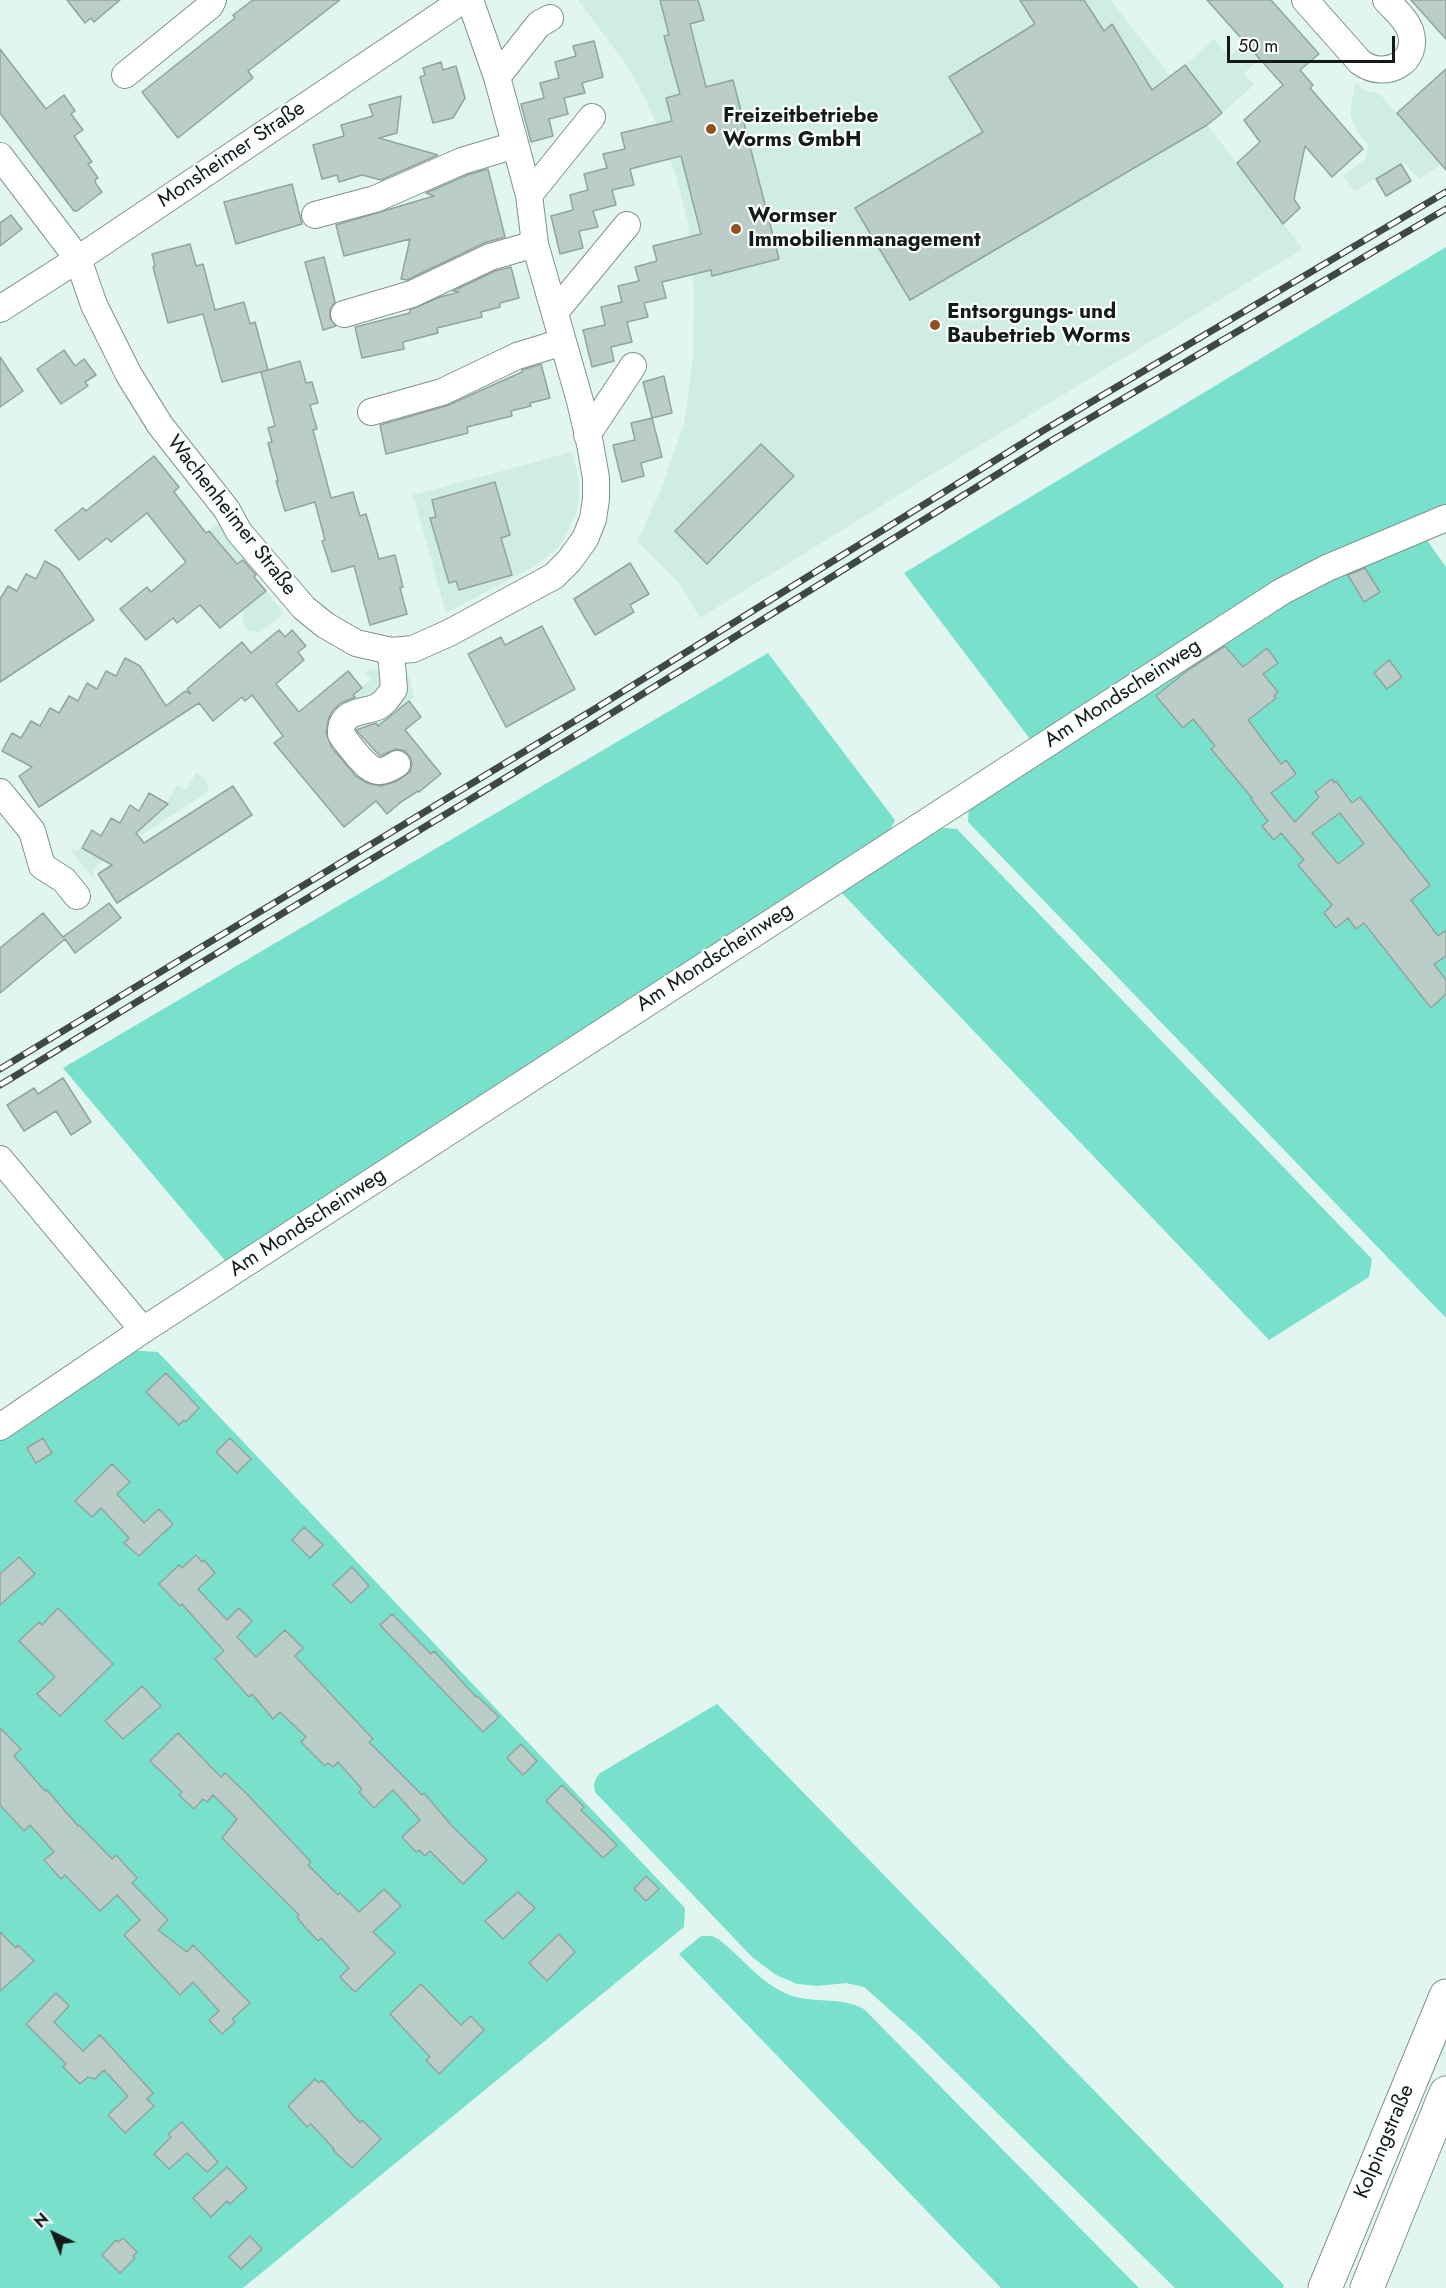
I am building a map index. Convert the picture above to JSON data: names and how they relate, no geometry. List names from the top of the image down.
{
  "streets": {
    "main road": ["Kolpingstraße"],
    "street": ["Monsheimer Straße", "Wachenheimer Straße", "Am Mondscheinweg"]
  },
  "crossings": [
    ["Monsheimer Straße", "Wachenheimer Straße"]
  ],
  "places": ["Freizeitbetriebe Worms GmbH", "Wormser Immobilienmanagement", "Entsorgungs- und Baubetrieb Worms"],
  "scale_bar": "50 m",
  "north": "top left"
}
